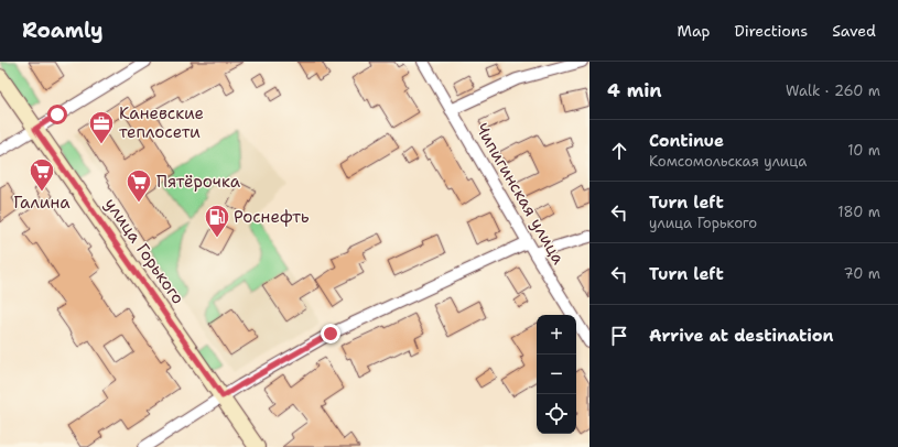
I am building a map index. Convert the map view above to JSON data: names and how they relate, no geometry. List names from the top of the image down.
{
  "streets": {
    "main road": ["улица Горького"],
    "street": ["Чипигинская улица"]
  },
  "places": {
    "office": ["Каневские теплосети"],
    "supermarket": ["Галина", "Пятёрочка"],
    "fuel station": ["Роснефть"]
  },
  "page": {
    "header": "Roamly",
    "nav": ["Map", "Directions", "Saved"],
    "heading": ["4 min", "Walk · 260 m"],
    "list": [
      ["Continue", "Комсомольская улица", "10 m"],
      ["Turn left", "улица Горького", "180 m"],
      ["Turn left", "70 m"],
      "Arrive at destination"
    ],
    "map_buttons": ["+", "−"]
  }
}
